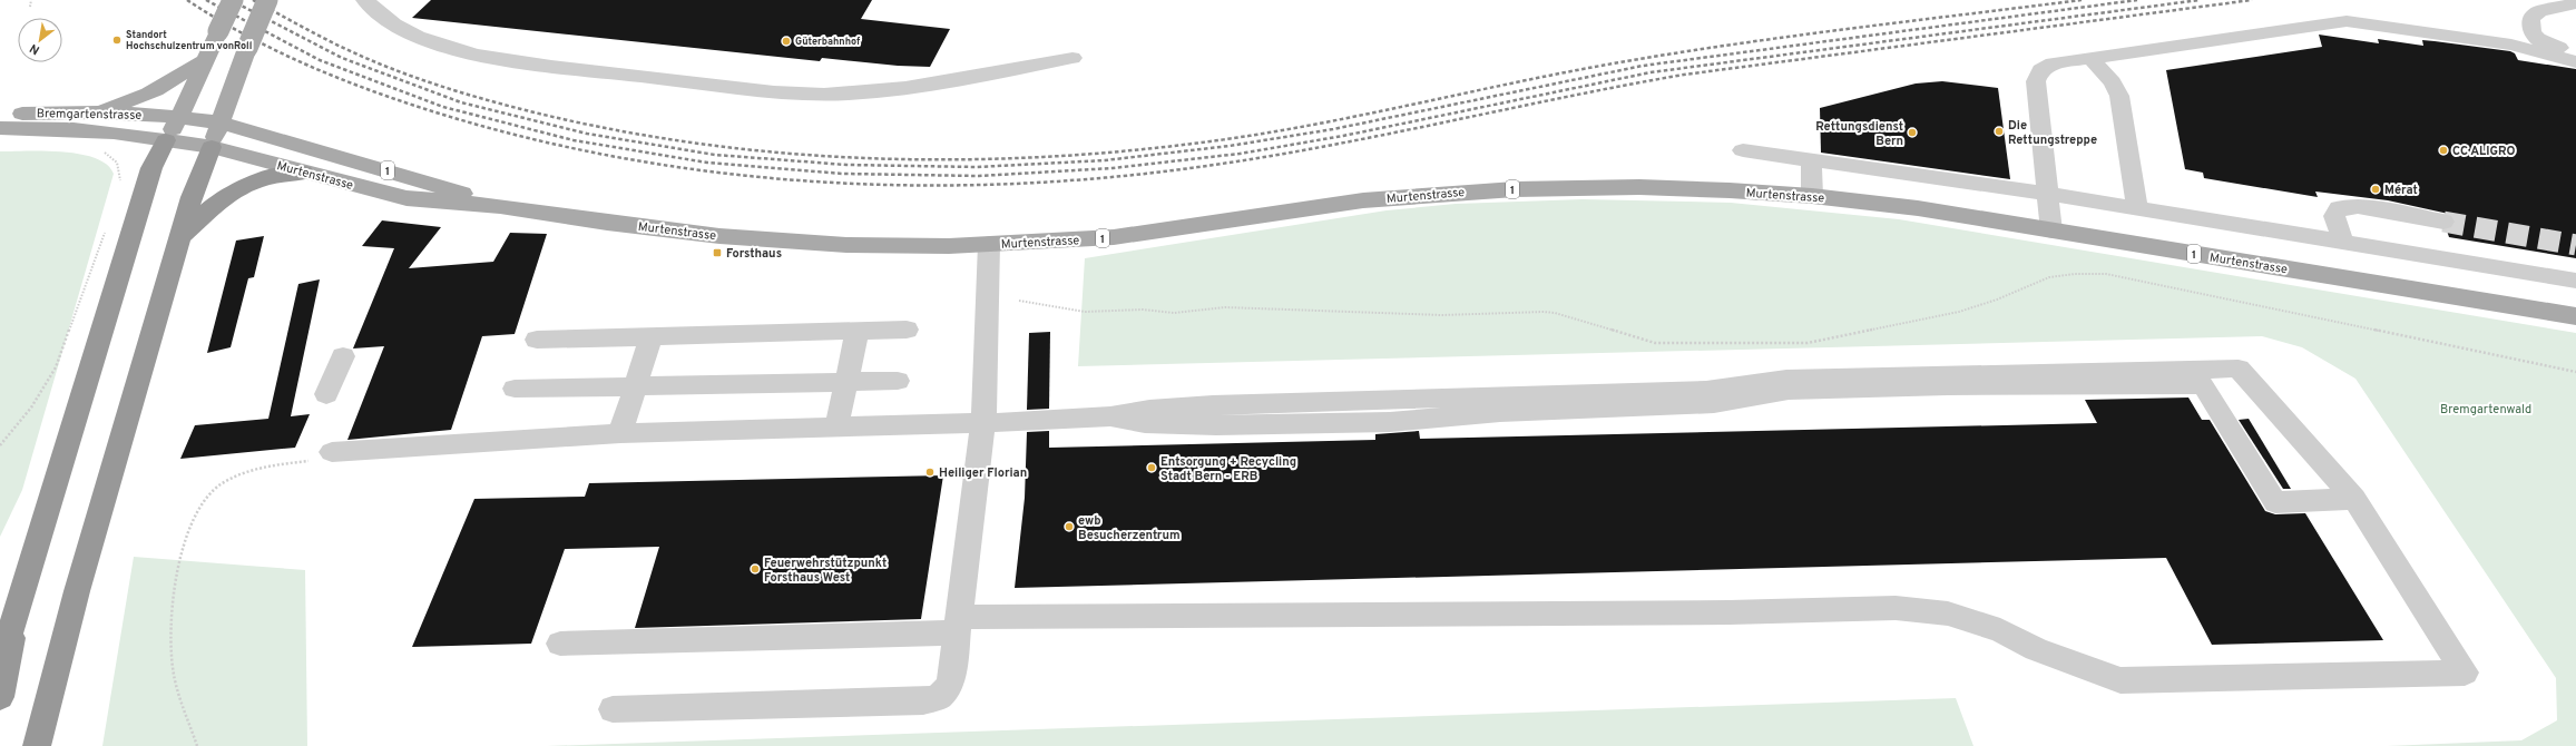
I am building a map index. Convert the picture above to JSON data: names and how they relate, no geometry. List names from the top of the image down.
{
  "streets": {
    "main road": ["Bremgartenstrasse", "1", "Murtenstrasse"]
  },
  "crossings": [
    ["Bremgartenstrasse", "Murtenstrasse"]
  ],
  "parks": ["Bremgartenwald"],
  "places": {
    "other": [
      "Standort Hochschulzentrum vonRoll",
      "Güterbahnhof",
      "Die Rettungstreppe",
      "Rettungsdienst Bern",
      "CC ALIGRO",
      "Mérat",
      "Entsorgung + Recycling Stadt Bern - ERB",
      "Heiliger Florian",
      "ewb Besucherzentrum",
      "Feuerwehrstützpunkt Forsthaus West"
    ],
    "transit": ["Forsthaus"]
  },
  "north": "bottom left"
}
